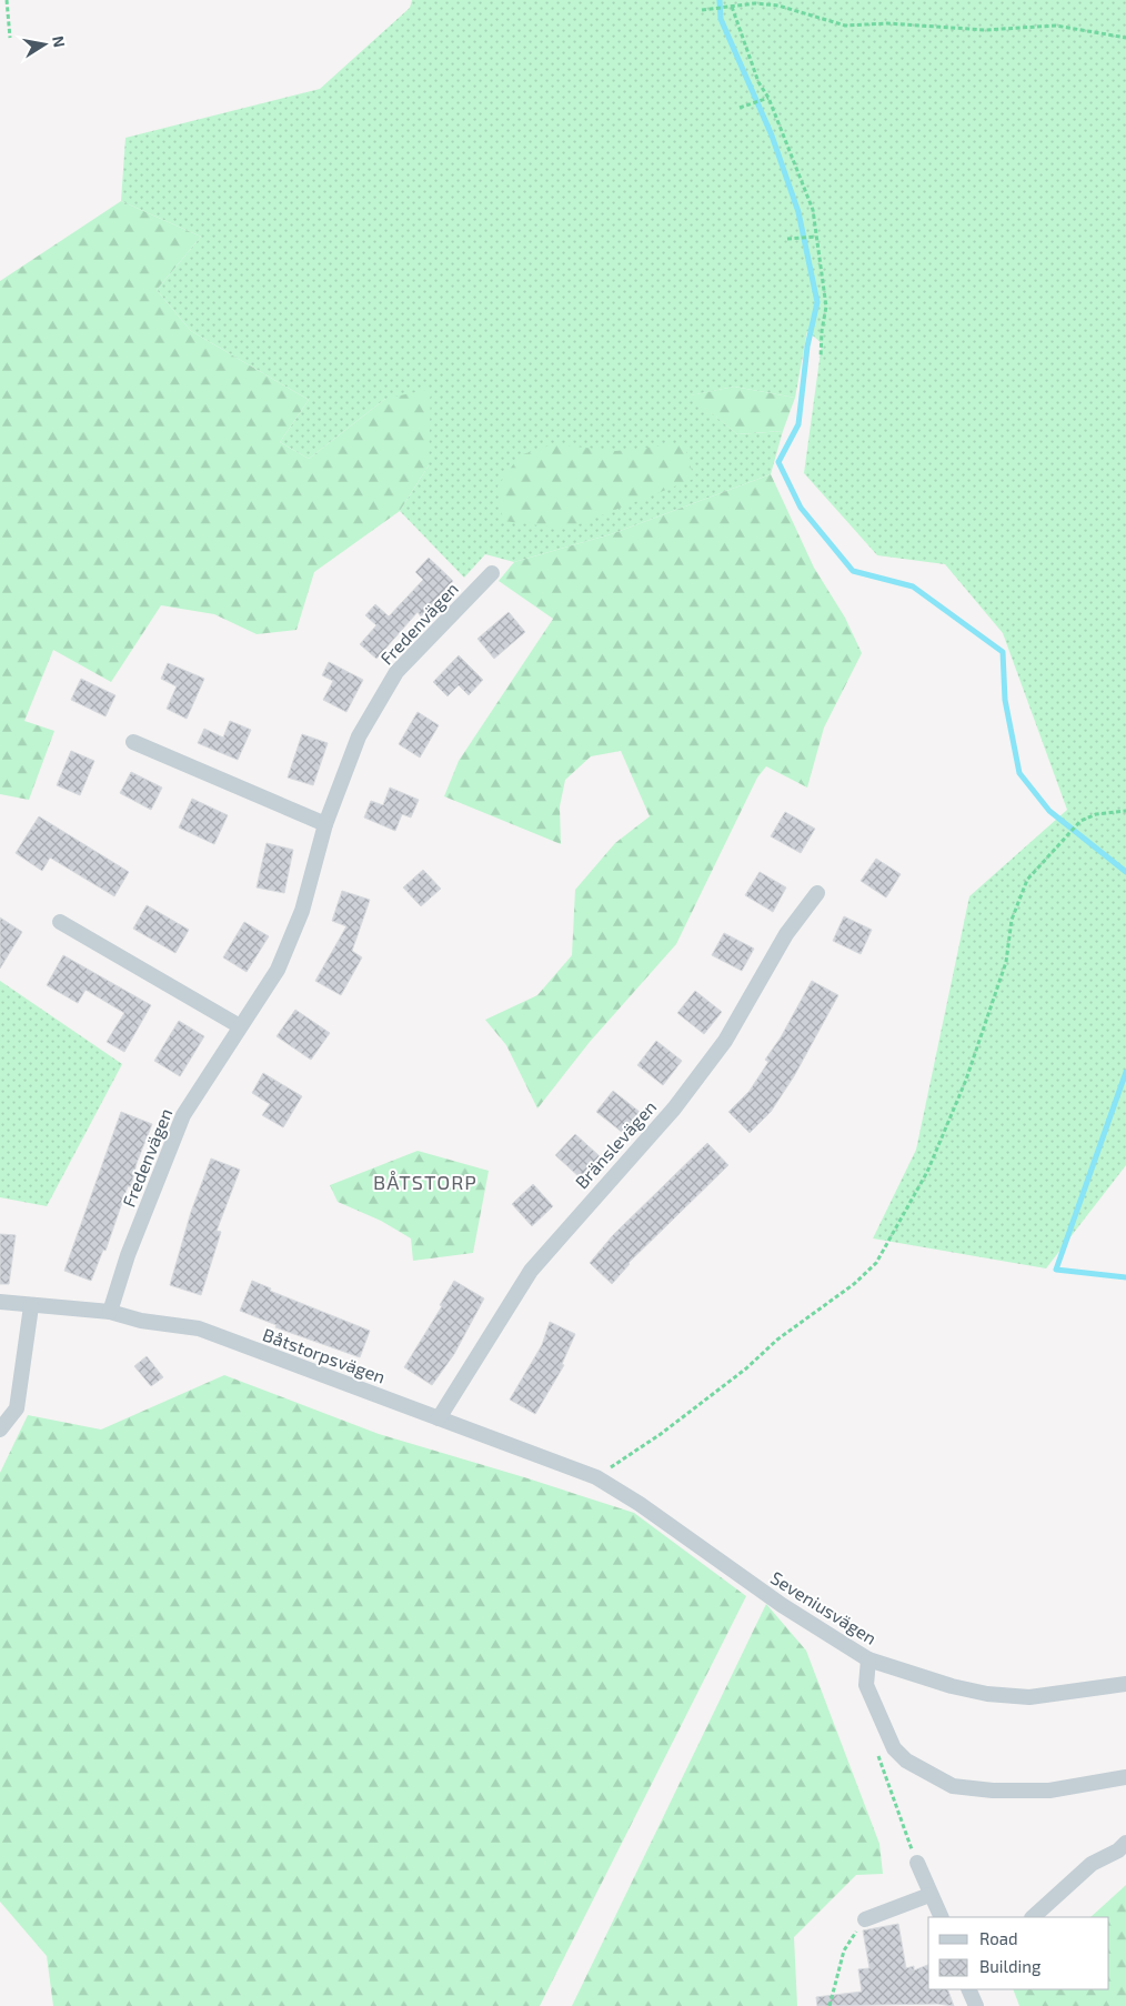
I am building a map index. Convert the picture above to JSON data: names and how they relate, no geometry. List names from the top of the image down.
{
  "streets": {
    "street": [
      "Fredenvägen",
      "Bränslevägen",
      "Båtstorpsvägen",
      "Seveniusvägen"
    ]
  },
  "crossings": [
    ["Fredenvägen", "Båtstorpsvägen"],
    ["Bränslevägen", "Båtstorpsvägen"],
    ["Båtstorpsvägen", "Seveniusvägen"]
  ],
  "districts": ["BÅTSTORP"],
  "legend": ["Road", "Building"],
  "north": "right"
}
